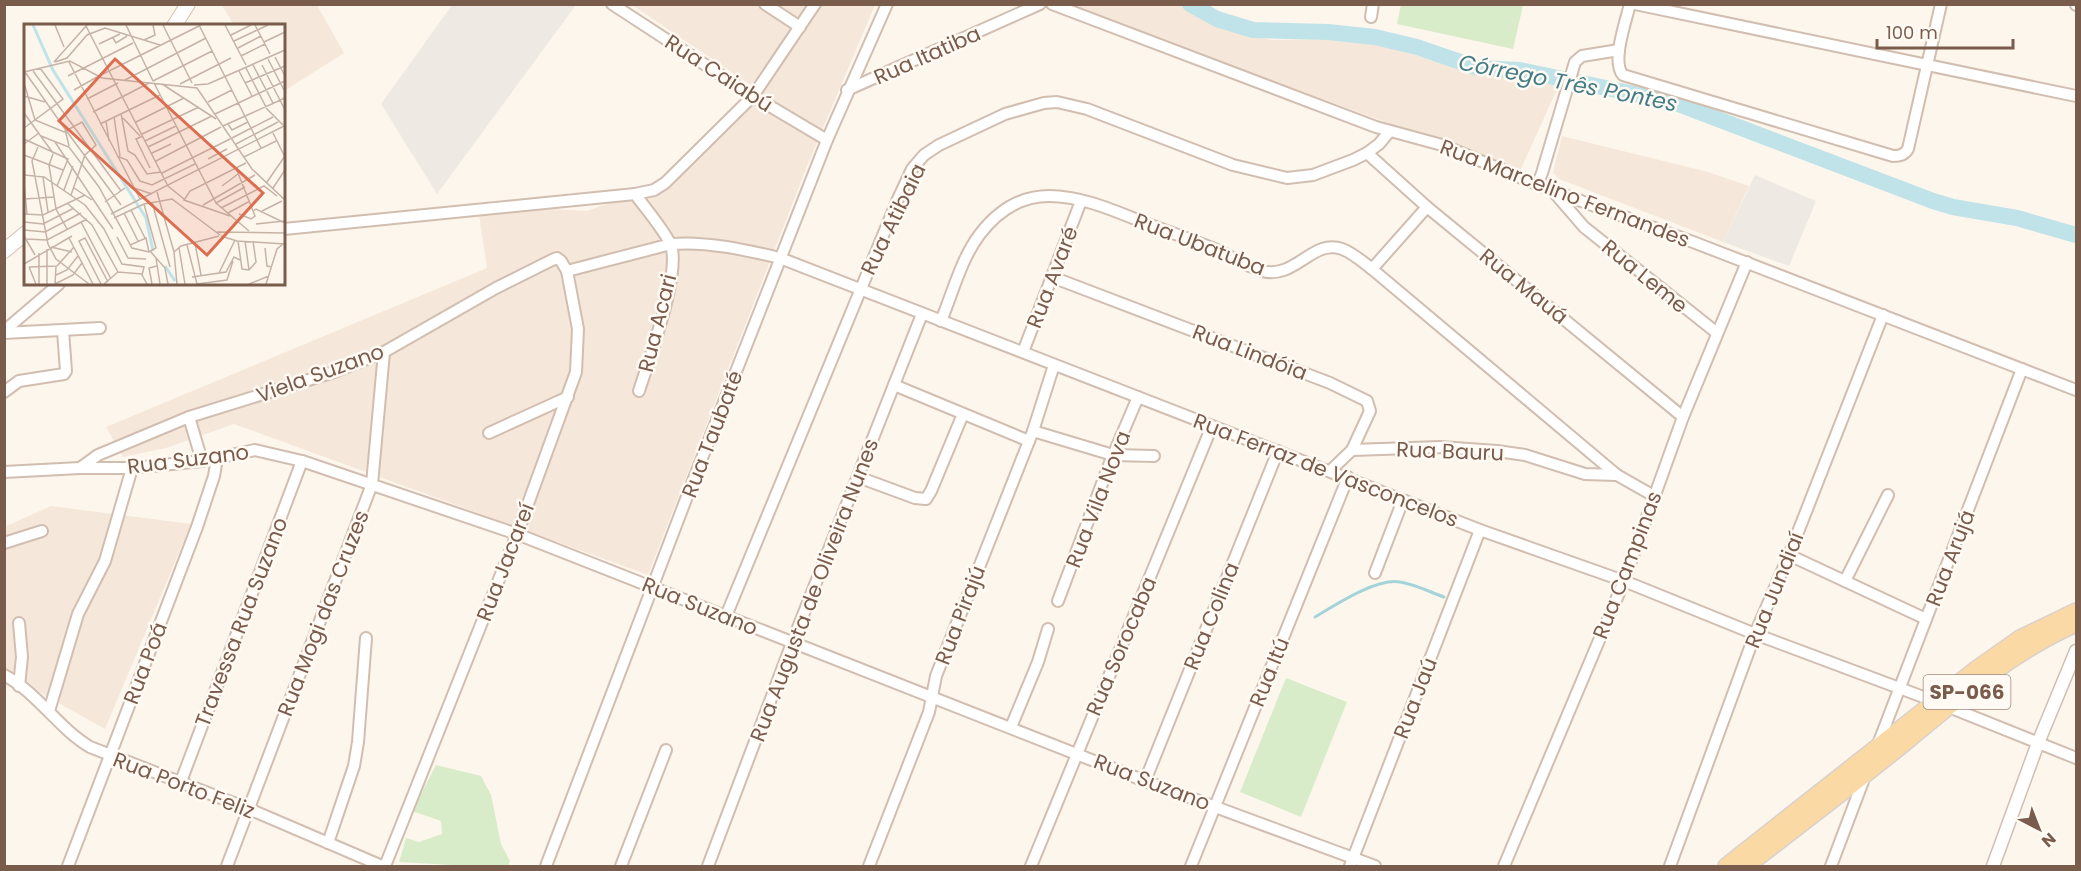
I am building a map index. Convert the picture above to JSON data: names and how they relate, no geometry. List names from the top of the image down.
{
  "streets": {
    "main road": ["SP-066"],
    "street": [
      "Rua Itatiba",
      "Rua Caiabú",
      "Rua Marcelino Fernandes",
      "Rua Atibaia",
      "Rua Ubatuba",
      "Rua Leme",
      "Rua Avaré",
      "Rua Mauá",
      "Rua Acari",
      "Rua Lindóia",
      "Viela Suzano",
      "Rua Taubaté",
      "Rua Bauru",
      "Rua Suzano",
      "Rua Ferraz de Vasconcelos",
      "Rua Vila Nova",
      "Rua Arujá",
      "Rua Jacareí",
      "Rua Campinas",
      "Rua Augusta de Oliveira Nunes",
      "Rua Jundiaí",
      "Rua Mogi das Cruzes",
      "Rua Pirajú",
      "Rua Colina",
      "Travessa Rua Suzano",
      "Rua Sorocaba",
      "Rua Poá",
      "Rua Itú",
      "Rua Jaú",
      "Rua Porto Feliz"
    ]
  },
  "crossings": [
    ["Rua Itatiba", "Rua Taubaté"],
    ["Rua Caiabú", "Rua Taubaté"],
    ["Rua Marcelino Fernandes", "Rua Atibaia"],
    ["Rua Marcelino Fernandes", "Rua Leme"],
    ["Rua Marcelino Fernandes", "Rua Arujá"],
    ["Rua Marcelino Fernandes", "Rua Campinas"],
    ["Rua Marcelino Fernandes", "Rua Jundiaí"],
    ["Rua Atibaia", "Rua Mauá"],
    ["Rua Atibaia", "Rua Suzano"],
    ["Rua Atibaia", "Rua Ferraz de Vasconcelos"],
    ["Rua Ubatuba", "Rua Avaré"],
    ["Rua Ubatuba", "Rua Bauru"],
    ["Rua Ubatuba", "Rua Ferraz de Vasconcelos"],
    ["Rua Ubatuba", "Rua Campinas"],
    ["Rua Leme", "Rua Campinas"],
    ["Rua Avaré", "Rua Lindóia"],
    ["Rua Avaré", "Rua Ferraz de Vasconcelos"],
    ["Rua Mauá", "Rua Campinas"],
    ["Rua Acari", "Rua Ferraz de Vasconcelos"],
    ["Rua Lindóia", "Rua Bauru"],
    ["Rua Lindóia", "Rua Ferraz de Vasconcelos"],
    ["Viela Suzano", "Rua Suzano"],
    ["Viela Suzano", "Rua Ferraz de Vasconcelos"],
    ["Viela Suzano", "Rua Jacareí"],
    ["Viela Suzano", "Rua Mogi das Cruzes"],
    ["Rua Taubaté", "Rua Suzano"],
    ["Rua Taubaté", "Rua Ferraz de Vasconcelos"],
    ["Rua Suzano", "Rua Jacareí"],
    ["Rua Suzano", "Rua Augusta de Oliveira Nunes"],
    ["Rua Suzano", "Rua Mogi das Cruzes"],
    ["Rua Suzano", "Rua Pirajú"],
    ["Rua Suzano", "Rua Colina"],
    ["Rua Suzano", "Travessa Rua Suzano"],
    ["Rua Suzano", "Rua Sorocaba"],
    ["Rua Suzano", "Rua Poá"],
    ["Rua Suzano", "Rua Itú"],
    ["Rua Suzano", "Rua Jaú"],
    ["Rua Ferraz de Vasconcelos", "Rua Vila Nova"],
    ["Rua Ferraz de Vasconcelos", "Rua Arujá"],
    ["Rua Ferraz de Vasconcelos", "Rua Jacareí"],
    ["Rua Ferraz de Vasconcelos", "Rua Campinas"],
    ["Rua Ferraz de Vasconcelos", "Rua Augusta de Oliveira Nunes"],
    ["Rua Ferraz de Vasconcelos", "Rua Jundiaí"],
    ["Rua Ferraz de Vasconcelos", "Rua Pirajú"],
    ["Rua Ferraz de Vasconcelos", "Rua Colina"],
    ["Rua Ferraz de Vasconcelos", "Rua Sorocaba"],
    ["Rua Ferraz de Vasconcelos", "Rua Itú"],
    ["Rua Ferraz de Vasconcelos", "SP-066"],
    ["Rua Ferraz de Vasconcelos", "Rua Jaú"],
    ["Rua Arujá", "SP-066"],
    ["Rua Jacareí", "Rua Porto Feliz"],
    ["Rua Mogi das Cruzes", "Rua Porto Feliz"],
    ["Travessa Rua Suzano", "Rua Porto Feliz"],
    ["Rua Poá", "Rua Porto Feliz"]
  ],
  "water": ["Córrego Três Pontes"],
  "scale_bar": "100 m",
  "north": "bottom right"
}
